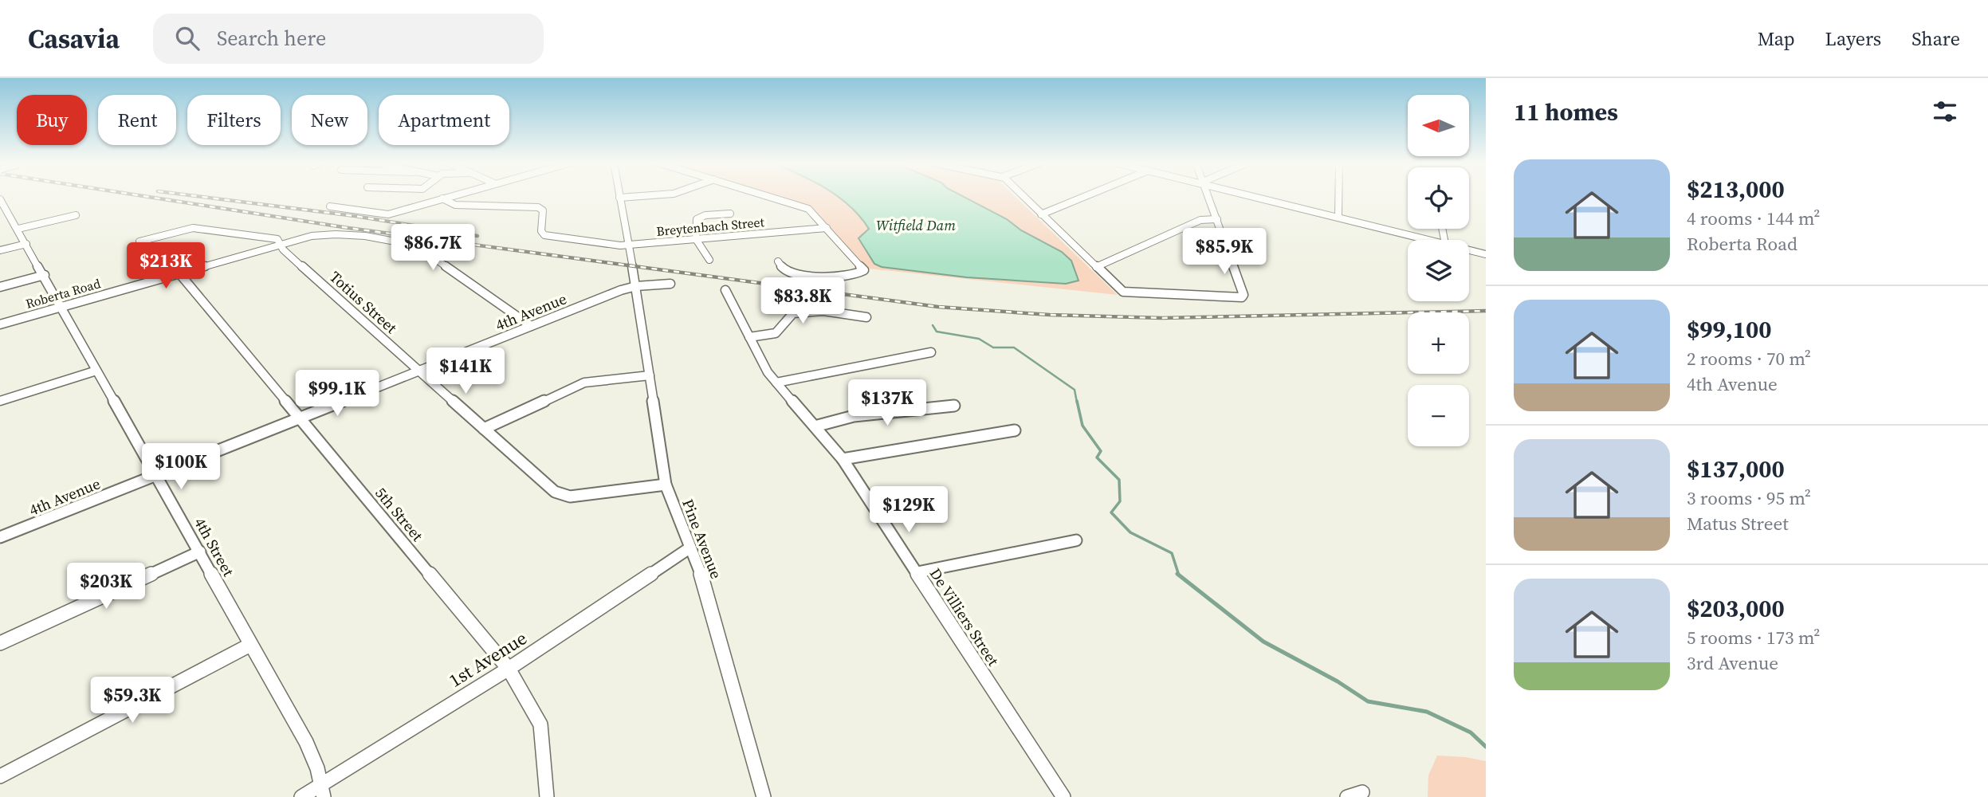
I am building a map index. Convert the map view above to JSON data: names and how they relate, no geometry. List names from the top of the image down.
{
  "streets": {
    "street": [
      "Breytenbach Street",
      "Roberta Road",
      "Totius Street",
      "4th Avenue",
      "5th Street",
      "Pine Avenue",
      "4th Street",
      "De Villiers Street",
      "1st Avenue"
    ]
  },
  "crossings": [
    ["Breytenbach Street", "Pine Avenue"],
    ["Roberta Road", "Totius Street"],
    ["Roberta Road", "4th Avenue"],
    ["Roberta Road", "5th Street"],
    ["Roberta Road", "4th Street"],
    ["Totius Street", "4th Avenue"],
    ["Totius Street", "Pine Avenue"],
    ["4th Avenue", "5th Street"],
    ["4th Avenue", "Pine Avenue"],
    ["4th Avenue", "4th Street"],
    ["5th Street", "1st Avenue"],
    ["Pine Avenue", "1st Avenue"],
    ["4th Street", "1st Avenue"]
  ],
  "water": ["Witfield Dam"],
  "north": "left",
  "page": {
    "header": "Casavia",
    "search": "Search here",
    "nav": ["Map", "Layers", "Share"],
    "heading": "11 homes",
    "map_buttons": ["+", "−"],
    "chip": [
      "Buy",
      "Rent",
      "Filters",
      "New",
      "Apartment"
    ],
    "list": [
      {
        "name": "$213,000",
        "note": "4 rooms · 144 m² · Roberta Road"
      },
      {
        "name": "$99,100",
        "note": "2 rooms · 70 m² · 4th Avenue"
      },
      {
        "name": "$137,000",
        "note": "3 rooms · 95 m² · Matus Street"
      },
      {
        "name": "$203,000",
        "note": "5 rooms · 173 m² · 3rd Avenue"
      }
    ],
    "price": [
      "$86.7K",
      "$85.9K",
      "$213K",
      "$83.8K",
      "$141K",
      "$99.1K",
      "$137K",
      "$100K",
      "$129K",
      "$203K",
      "$59.3K"
    ]
  }
}
